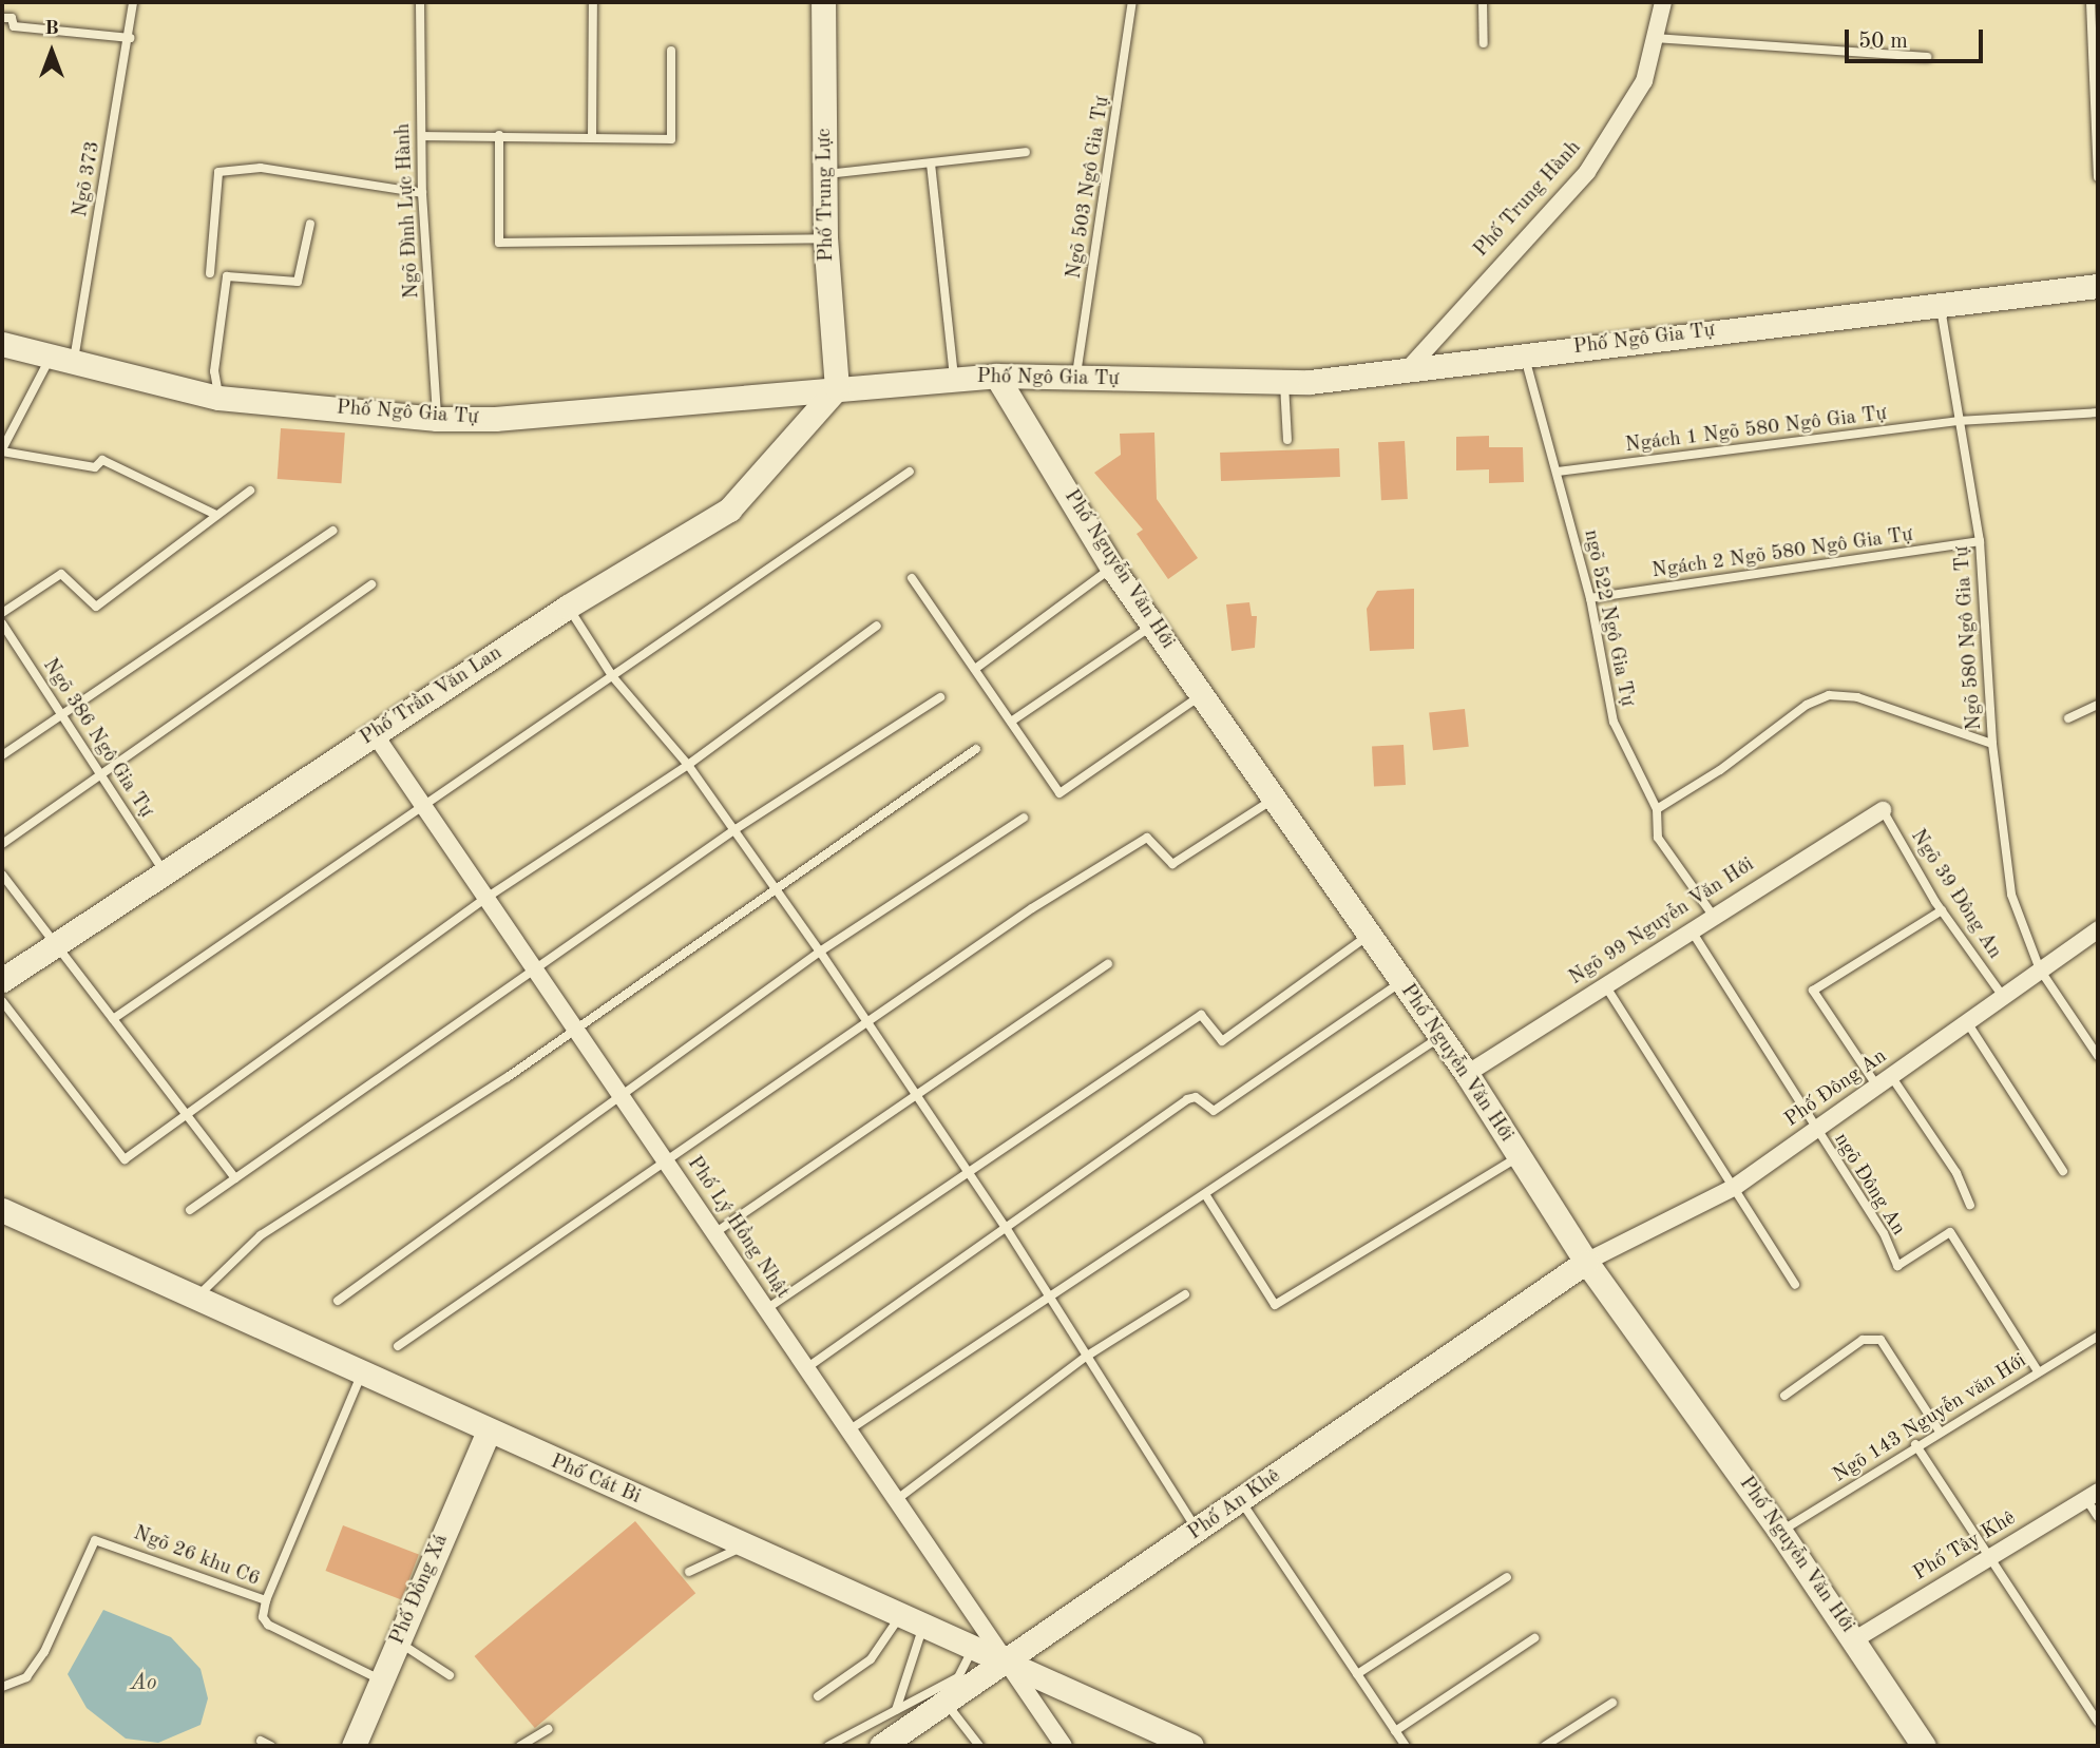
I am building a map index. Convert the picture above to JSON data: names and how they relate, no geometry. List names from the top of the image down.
{
  "streets": {
    "street": [
      "Phố Trung Lực",
      "Phố Trung Hành",
      "Phố Ngô Gia Tự",
      "Phố Nguyễn Văn Hới",
      "Phố Trần Văn Lan",
      "Ngõ 99 Nguyễn Văn Hới",
      "Phố Đông An",
      "Phố Lý Hồng Nhật",
      "Phố Cát Bi",
      "Phố An Khê",
      "Phố Tây Khê",
      "Phố Đồng Xá"
    ],
    "lane": [
      "Ngõ 373",
      "Ngõ 503 Ngô Gia Tự",
      "Ngõ Đình Lực Hành",
      "Ngách 1 Ngõ 580 Ngô Gia Tự",
      "Ngách 2 Ngõ 580 Ngô Gia Tự",
      "ngõ 522 Ngô Gia Tự",
      "Ngõ 580 Ngô Gia Tự",
      "Ngõ 386 Ngô Gia Tự",
      "Ngõ 39 Đông An",
      "ngõ Đông An",
      "Ngõ 143 Nguyễn văn Hới",
      "Ngõ 26 khu C6"
    ]
  },
  "crossings": [
    ["Ngõ 373", "Phố Ngô Gia Tự"],
    ["Ngõ 503 Ngô Gia Tự", "Phố Ngô Gia Tự"],
    ["Phố Trung Lực", "Phố Ngô Gia Tự"],
    ["Phố Trung Lực", "Phố Trần Văn Lan"],
    ["Phố Trung Hành", "Phố Ngô Gia Tự"],
    ["Ngõ Đình Lực Hành", "Phố Ngô Gia Tự"],
    ["Phố Ngô Gia Tự", "Phố Nguyễn Văn Hới"],
    ["Phố Ngô Gia Tự", "ngõ 522 Ngô Gia Tự"],
    ["Phố Ngô Gia Tự", "Ngõ 580 Ngô Gia Tự"],
    ["Phố Ngô Gia Tự", "Phố Trần Văn Lan"],
    ["Ngách 1 Ngõ 580 Ngô Gia Tự", "ngõ 522 Ngô Gia Tự"],
    ["Ngách 1 Ngõ 580 Ngô Gia Tự", "Ngõ 580 Ngô Gia Tự"],
    ["Ngách 2 Ngõ 580 Ngô Gia Tự", "ngõ 522 Ngô Gia Tự"],
    ["Ngách 2 Ngõ 580 Ngô Gia Tự", "Ngõ 580 Ngô Gia Tự"],
    ["Phố Nguyễn Văn Hới", "Ngõ 99 Nguyễn Văn Hới"],
    ["Phố Nguyễn Văn Hới", "Phố Đông An"],
    ["Phố Nguyễn Văn Hới", "Ngõ 143 Nguyễn văn Hới"],
    ["Phố Nguyễn Văn Hới", "Phố An Khê"],
    ["Phố Nguyễn Văn Hới", "Phố Tây Khê"],
    ["ngõ 522 Ngô Gia Tự", "Ngõ 99 Nguyễn Văn Hới"],
    ["Ngõ 580 Ngô Gia Tự", "Phố Đông An"],
    ["Phố Trần Văn Lan", "Ngõ 386 Ngô Gia Tự"],
    ["Phố Trần Văn Lan", "Phố Lý Hồng Nhật"],
    ["Ngõ 39 Đông An", "Ngõ 99 Nguyễn Văn Hới"],
    ["Ngõ 39 Đông An", "Phố Đông An"],
    ["Ngõ 99 Nguyễn Văn Hới", "ngõ Đông An"],
    ["Phố Đông An", "ngõ Đông An"],
    ["Phố Đông An", "Phố An Khê"],
    ["ngõ Đông An", "Ngõ 143 Nguyễn văn Hới"],
    ["Phố Lý Hồng Nhật", "Phố Cát Bi"],
    ["Phố Lý Hồng Nhật", "Phố An Khê"],
    ["Phố Cát Bi", "Phố An Khê"],
    ["Phố Cát Bi", "Ngõ 26 khu C6"],
    ["Phố Cát Bi", "Phố Đồng Xá"]
  ],
  "water": ["Ao"],
  "scale_bar": "50 m",
  "north": "top"
}
